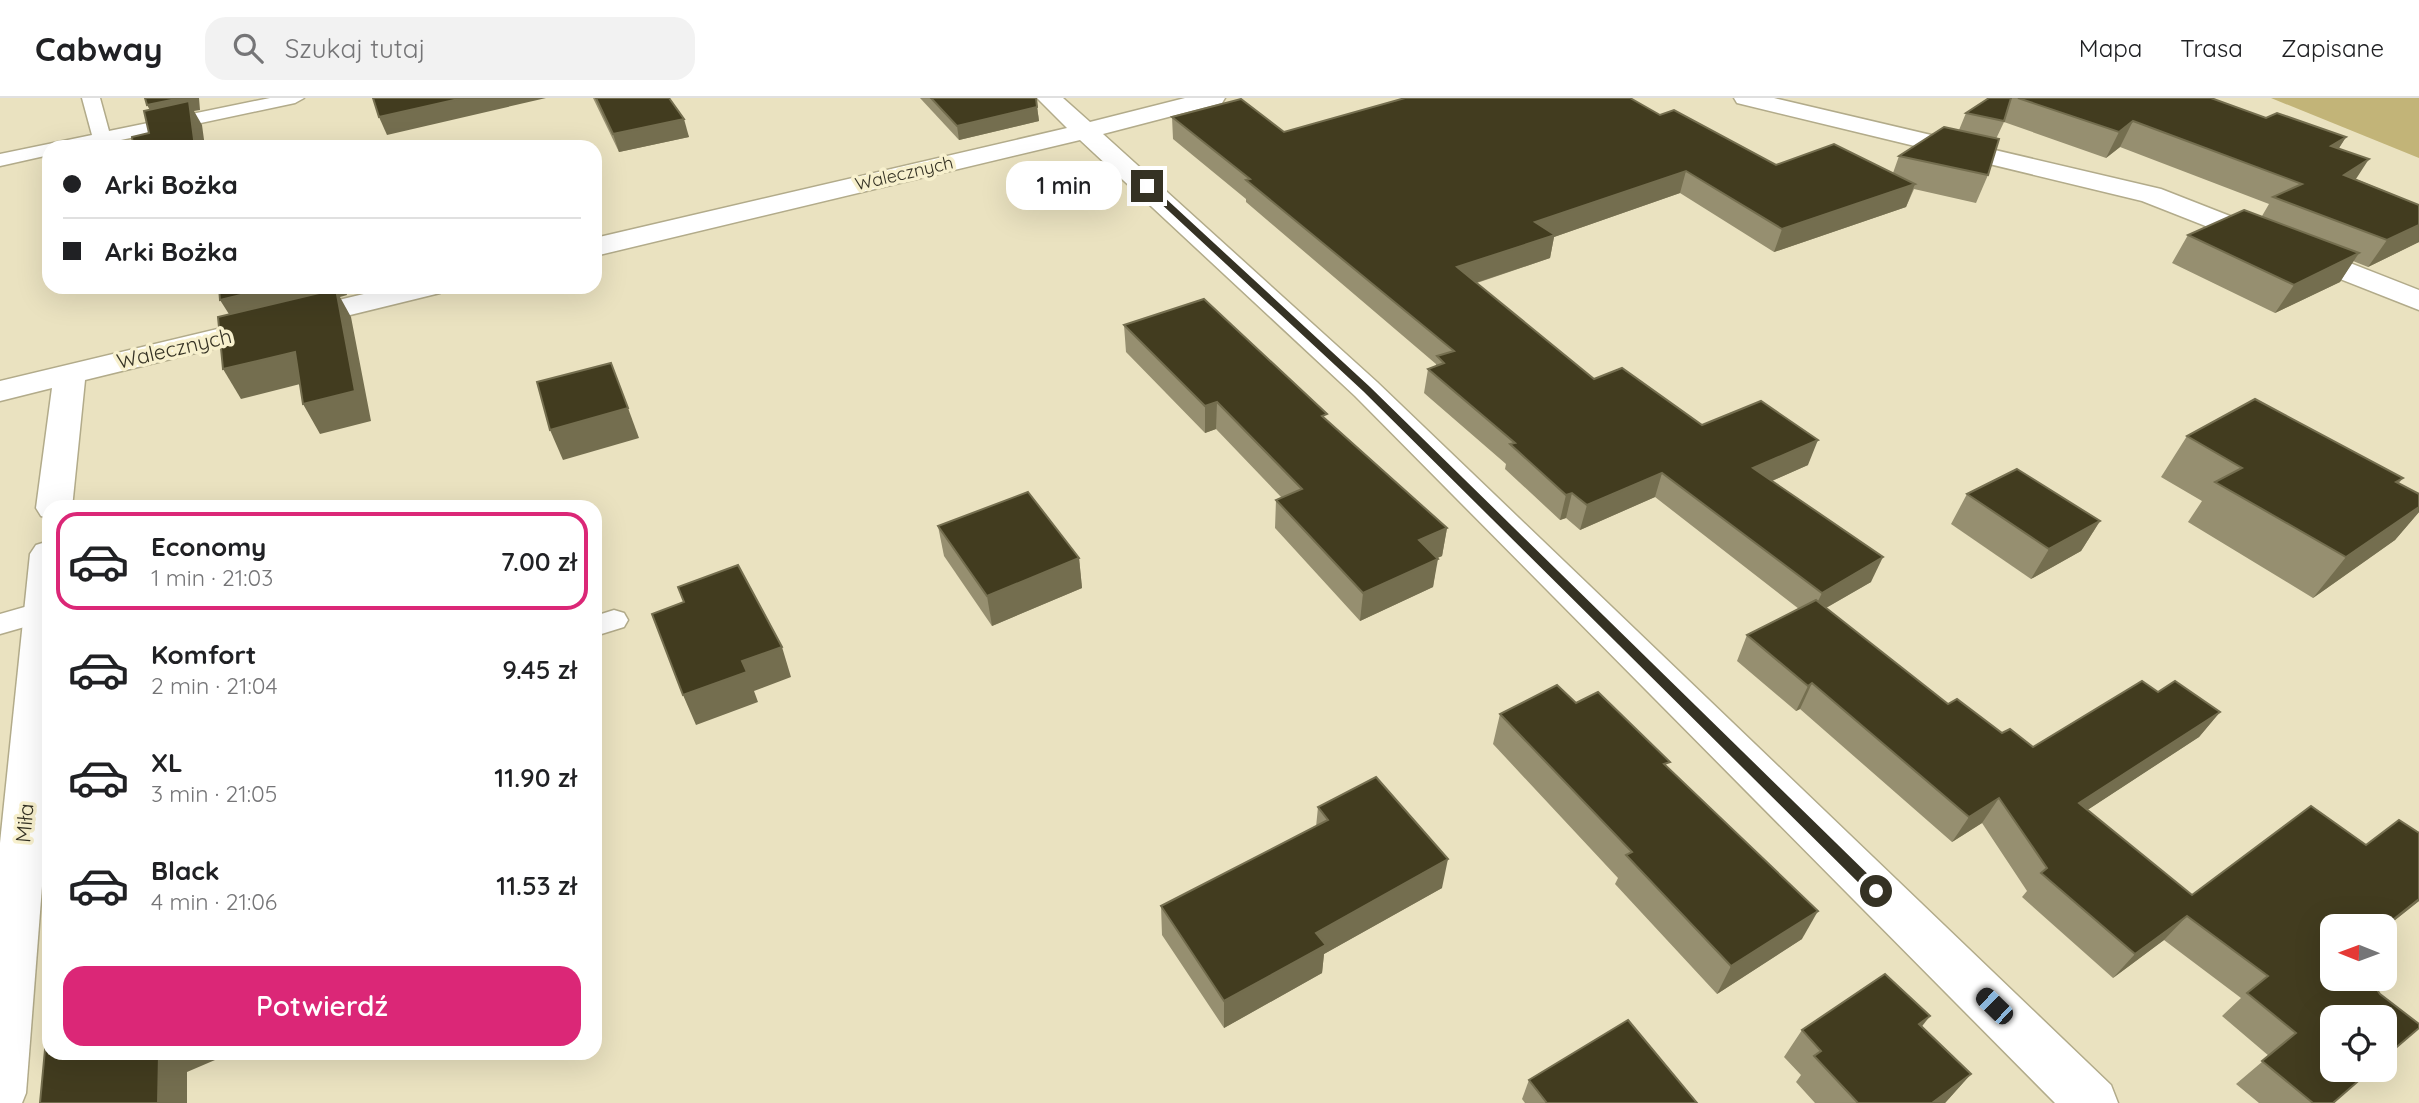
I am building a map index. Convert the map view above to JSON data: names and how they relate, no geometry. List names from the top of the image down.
{
  "streets": {
    "street": ["Walecznych", "Miła"]
  },
  "north": "left",
  "page": {
    "header": "Cabway",
    "search": "Szukaj tutaj",
    "nav": ["Mapa", "Trasa", "Zapisane"],
    "banner": ["Arki Bożka", "Arki Bożka"],
    "bubble": "1 min",
    "list": [
      {
        "name": "Economy",
        "note": "1 min · 21:03",
        "value": "7.00 zł"
      },
      {
        "name": "Komfort",
        "note": "2 min · 21:04",
        "value": "9.45 zł"
      },
      {
        "name": "XL",
        "note": "3 min · 21:05",
        "value": "11.90 zł"
      },
      {
        "name": "Black",
        "note": "4 min · 21:06",
        "value": "11.53 zł"
      }
    ],
    "buttons": "Potwierdź"
  }
}
